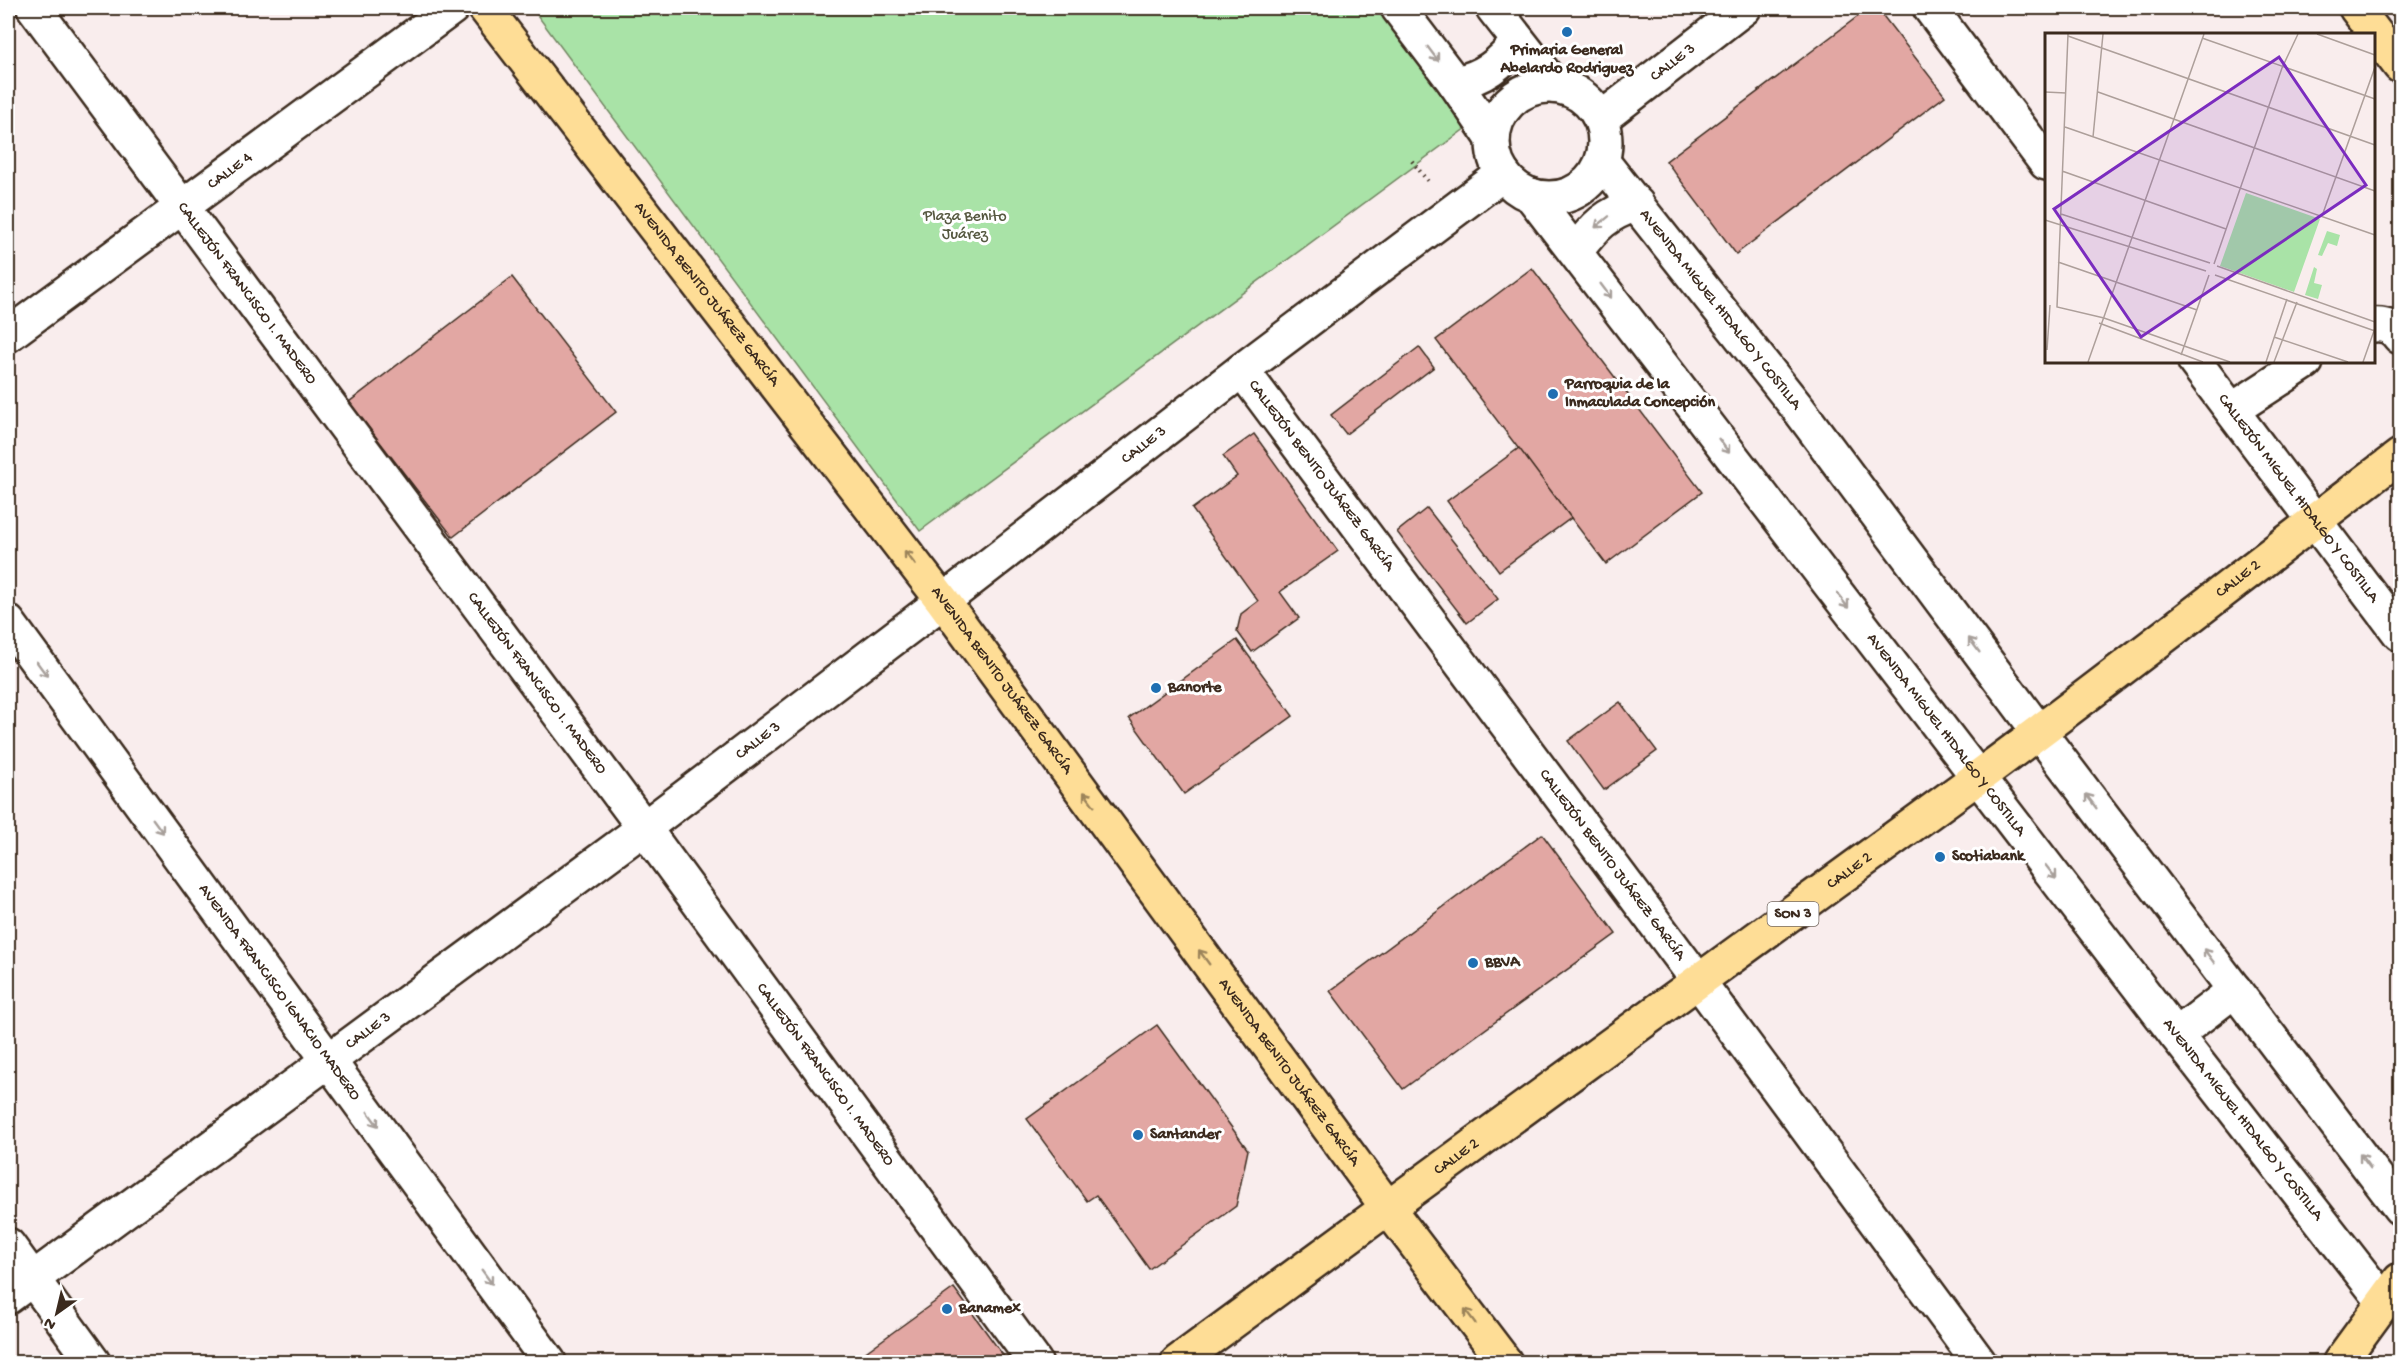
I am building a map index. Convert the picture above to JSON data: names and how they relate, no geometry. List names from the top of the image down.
{
  "streets": {
    "main road": ["AVENIDA BENITO JUÁREZ GARCÍA", "CALLE 2", "SON 3"],
    "street": [
      "CALLE 3",
      "CALLE 4",
      "CALLEJÓN FRANCISCO I. MADERO",
      "AVENIDA MIGUEL HIDALGO Y COSTILLA",
      "CALLEJÓN BENITO JUÁREZ GARCÍA",
      "CALLEJÓN MIGUEL HIDALGO Y COSTILLA",
      "AVENIDA FRANCISCO IGNACIO MADERO"
    ]
  },
  "crossings": [
    ["CALLE 3", "CALLEJÓN FRANCISCO I. MADERO"],
    ["CALLE 3", "AVENIDA BENITO JUÁREZ GARCÍA"],
    ["CALLE 3", "AVENIDA MIGUEL HIDALGO Y COSTILLA"],
    ["CALLE 3", "CALLEJÓN BENITO JUÁREZ GARCÍA"],
    ["CALLE 3", "AVENIDA FRANCISCO IGNACIO MADERO"],
    ["CALLE 4", "CALLEJÓN FRANCISCO I. MADERO"],
    ["AVENIDA BENITO JUÁREZ GARCÍA", "CALLE 2"],
    ["AVENIDA MIGUEL HIDALGO Y COSTILLA", "CALLE 2"],
    ["CALLEJÓN BENITO JUÁREZ GARCÍA", "CALLE 2"],
    ["CALLEJÓN MIGUEL HIDALGO Y COSTILLA", "CALLE 2"]
  ],
  "one_way": ["AVENIDA BENITO JUÁREZ GARCÍA", "AVENIDA FRANCISCO IGNACIO MADERO"],
  "parks": ["Plaza Benito Juárez"],
  "places": [
    "Primaria General Abelardo Rodriguez",
    "Parroquia de la Inmaculada Concepción",
    "Banorte",
    "Scotiabank",
    "BBVA",
    "Santander",
    "Banamex"
  ],
  "north": "bottom left"
}
